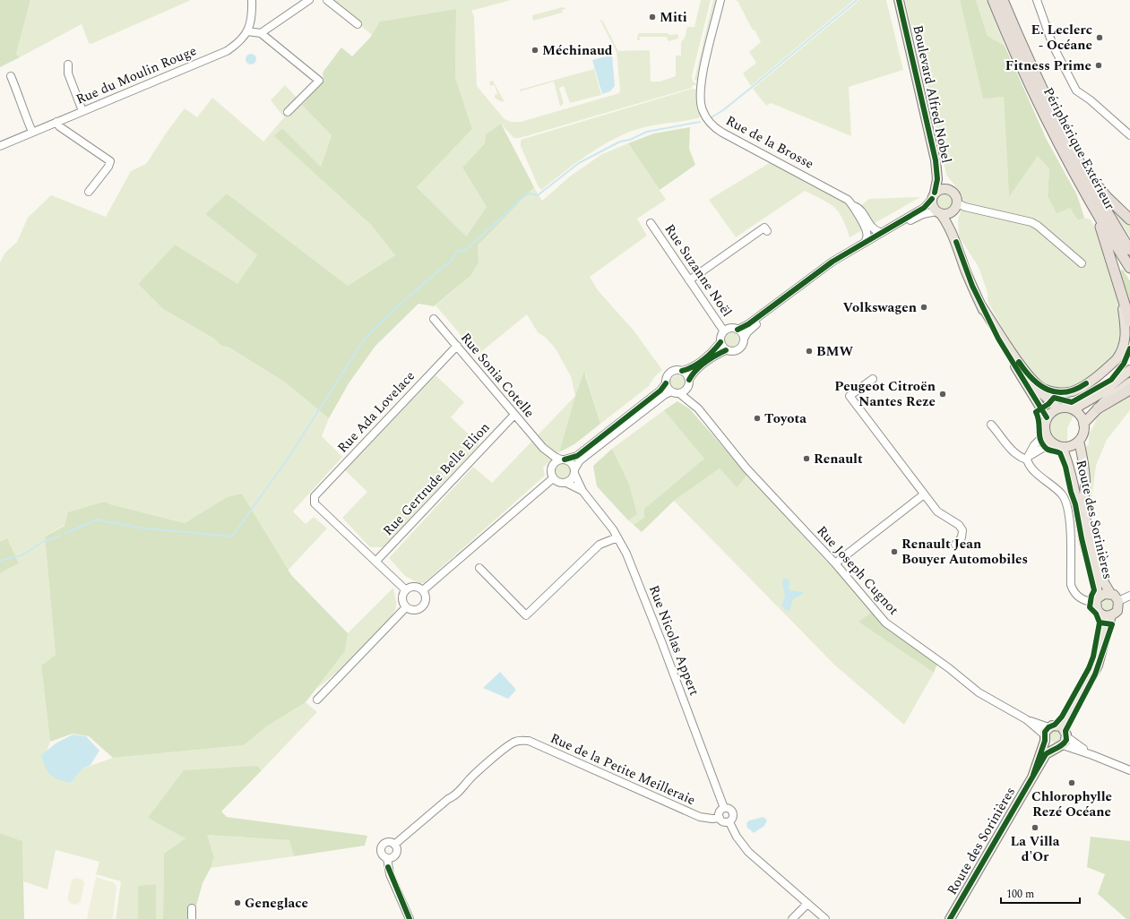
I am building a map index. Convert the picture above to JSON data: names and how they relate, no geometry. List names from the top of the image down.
{
  "streets": {
    "highway": ["Périphérique Extérieur"],
    "main road": ["Boulevard Alfred Nobel", "Route des Sorinières"],
    "street": [
      "Rue du Moulin Rouge",
      "Rue de la Brosse",
      "Rue Suzanne Noël",
      "Rue Sonia Cotelle",
      "Rue Ada Lovelace",
      "Rue Gertrude Belle Elion",
      "Rue Joseph Cugnot",
      "Rue Nicolas Appert",
      "Rue de la Petite Meilleraie"
    ]
  },
  "crossings": [
    ["Rue Sonia Cotelle", "Rue Ada Lovelace"],
    ["Rue Sonia Cotelle", "Rue Gertrude Belle Elion"],
    ["Rue Ada Lovelace", "Rue Gertrude Belle Elion"],
    ["Route des Sorinières", "Rue Joseph Cugnot"],
    ["Rue Nicolas Appert", "Rue de la Petite Meilleraie"]
  ],
  "places": [
    "Miti",
    "E. Leclerc - Océane",
    "Méchinaud",
    "Fitness Prime",
    "Volkswagen",
    "BMW",
    "Peugeot Citroën Nantes Reze",
    "Toyota",
    "Renault",
    "Renault Jean Bouyer Automobiles",
    "Chlorophylle Rezé Océane",
    "La Villa d'Or",
    "Geneglace"
  ],
  "scale_bar": "100 m"
}
